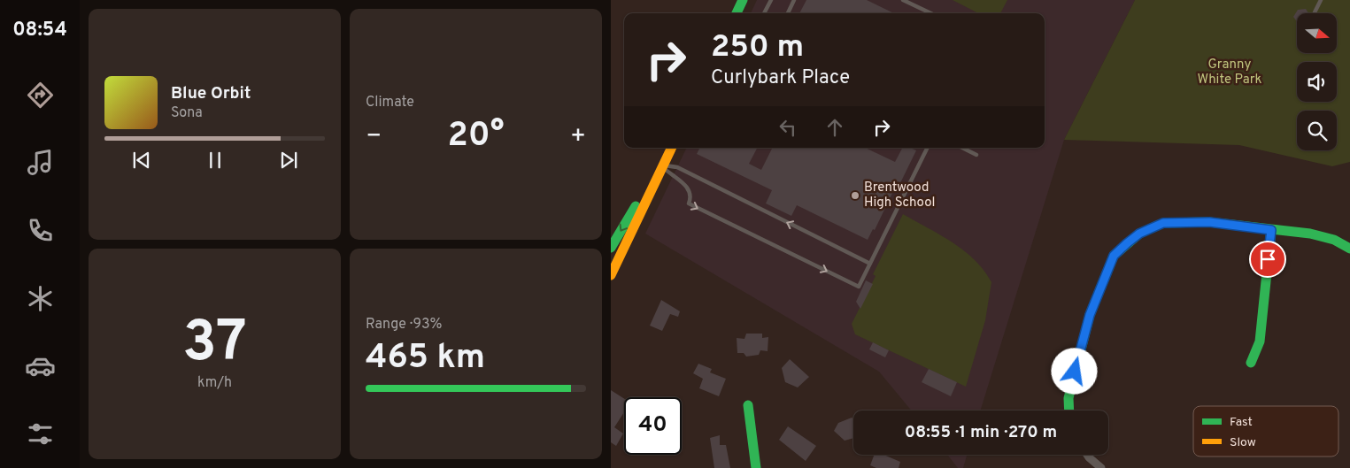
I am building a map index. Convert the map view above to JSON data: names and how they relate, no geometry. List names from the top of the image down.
{
  "parks": ["Granny White Park"],
  "places": ["Brentwood High School"],
  "legend": ["Fast", "Slow"],
  "north": "right",
  "page": {
    "tabs": "08:54",
    "tile": [
      "Climate",
      ["37", "km/h"],
      ["Range · 93%", "465 km"]
    ],
    "turn": ["250 m", "Curlybark Place"],
    "song": ["Blue Orbit", "Sona"],
    "heat": ["−", "20°", "+"],
    "limit": "40",
    "trip": "08:55 · 1 min · 270 m"
  }
}
